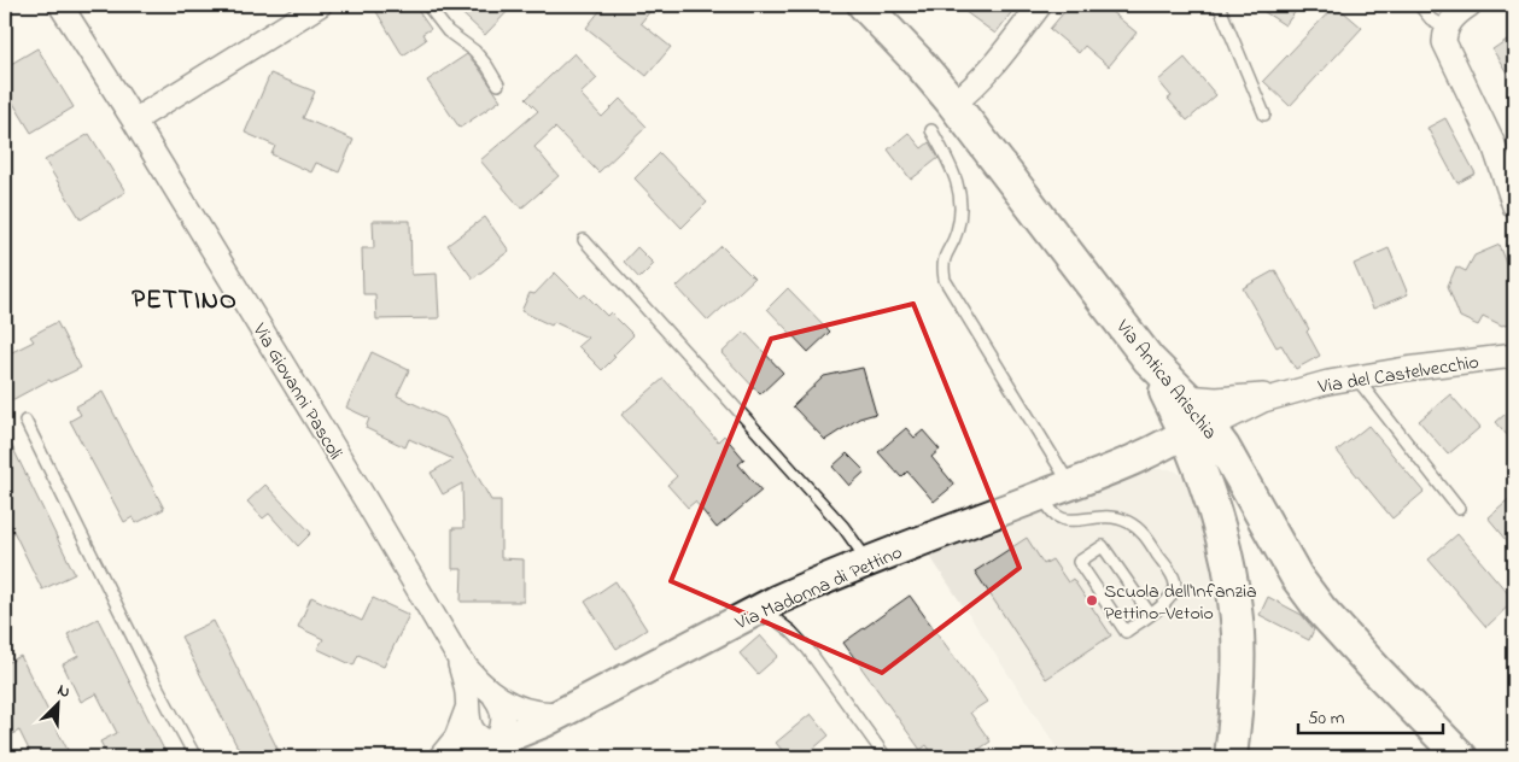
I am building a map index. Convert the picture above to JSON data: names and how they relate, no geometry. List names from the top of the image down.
{
  "streets": {
    "main road": ["Via Antica Arischia"],
    "street": ["Via del Castelvecchio", "Via Giovanni Pascoli", "Via Madonna di Pettino"]
  },
  "crossings": [
    ["Via del Castelvecchio", "Via Antica Arischia"],
    ["Via del Castelvecchio", "Via Madonna di Pettino"],
    ["Via Antica Arischia", "Via Madonna di Pettino"],
    ["Via Giovanni Pascoli", "Via Madonna di Pettino"]
  ],
  "districts": ["PETTINO"],
  "places": ["Scuola dell'Infanzia Pettino-Vetoio"],
  "scale_bar": "50 m",
  "north": "top right"
}
